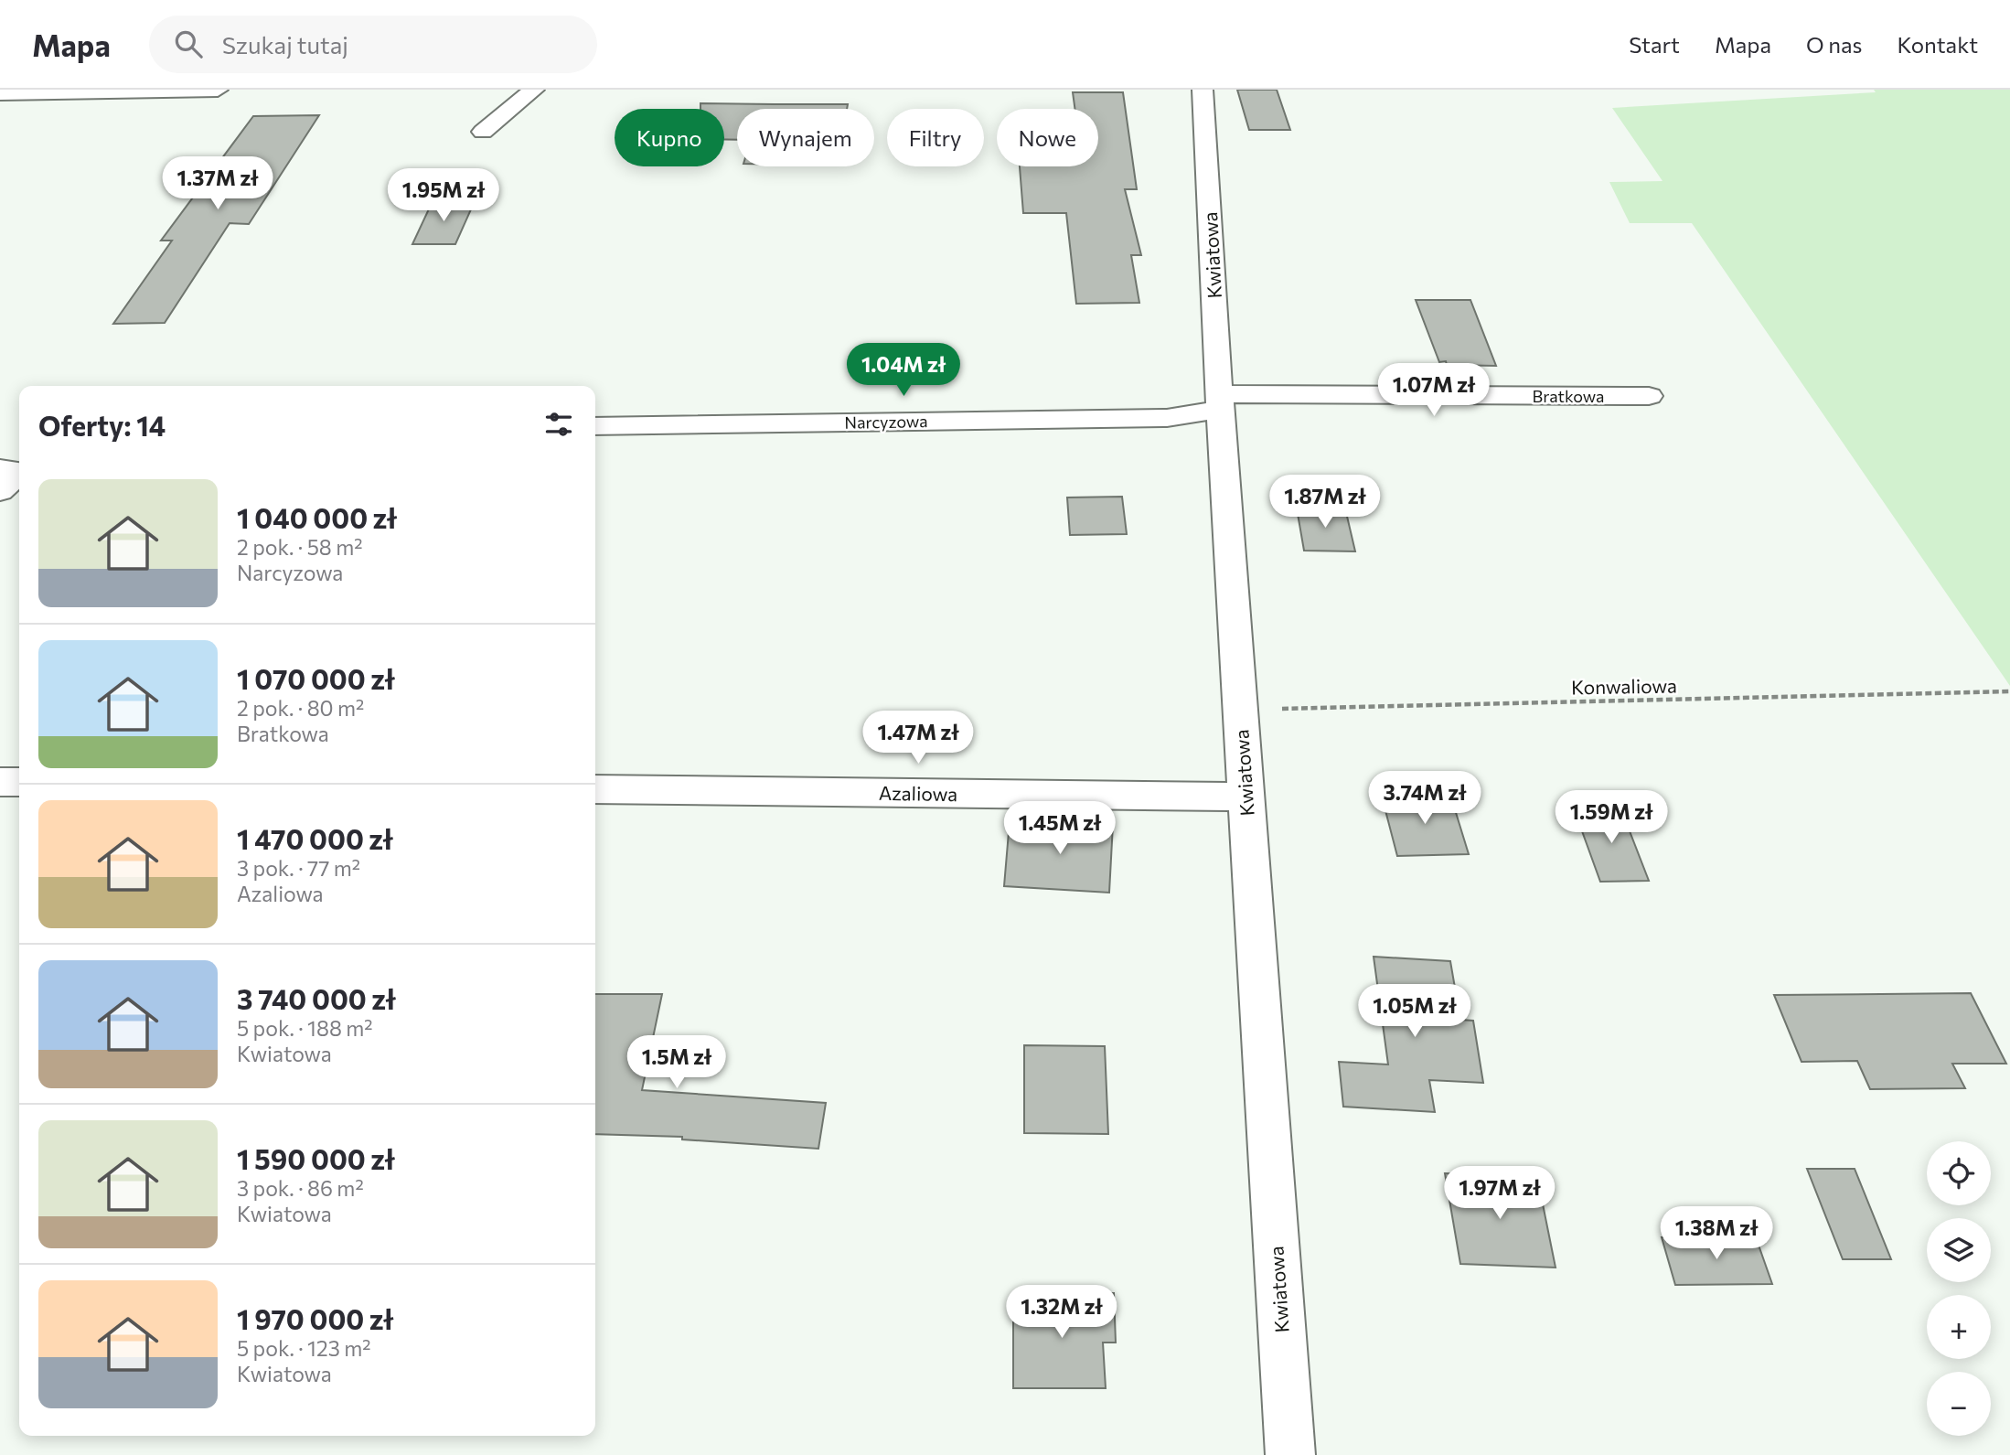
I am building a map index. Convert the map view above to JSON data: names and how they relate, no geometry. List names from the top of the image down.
{
  "streets": {
    "street": [
      "Kwiatowa",
      "Bratkowa",
      "Narcyzowa",
      "Azaliowa"
    ],
    "path": ["Konwaliowa"]
  },
  "crossings": [
    ["Kwiatowa", "Bratkowa"],
    ["Kwiatowa", "Narcyzowa"],
    ["Kwiatowa", "Konwaliowa"],
    ["Kwiatowa", "Azaliowa"],
    ["Bratkowa", "Narcyzowa"]
  ],
  "page": {
    "header": "Mapa",
    "search": "Szukaj tutaj",
    "nav": [
      "Start",
      "Mapa",
      "O nas",
      "Kontakt"
    ],
    "chip": [
      "Kupno",
      "Wynajem",
      "Filtry",
      "Nowe"
    ],
    "price": [
      "1.37M zł",
      "1.95M zł",
      "1.04M zł",
      "1.07M zł",
      "1.87M zł",
      "1.47M zł",
      "3.74M zł",
      "1.59M zł",
      "1.45M zł",
      "1.05M zł",
      "1.5M zł",
      "1.97M zł",
      "1.38M zł",
      "1.32M zł"
    ],
    "heading": "Oferty: 14",
    "list": [
      {
        "name": "1 040 000 zł",
        "note": "2 pok. · 58 m² · Narcyzowa"
      },
      {
        "name": "1 070 000 zł",
        "note": "2 pok. · 80 m² · Bratkowa"
      },
      {
        "name": "1 470 000 zł",
        "note": "3 pok. · 77 m² · Azaliowa"
      },
      {
        "name": "3 740 000 zł",
        "note": "5 pok. · 188 m² · Kwiatowa"
      },
      {
        "name": "1 590 000 zł",
        "note": "3 pok. · 86 m² · Kwiatowa"
      },
      {
        "name": "1 970 000 zł",
        "note": "5 pok. · 123 m² · Kwiatowa"
      }
    ],
    "map_buttons": ["+", "−"]
  }
}
